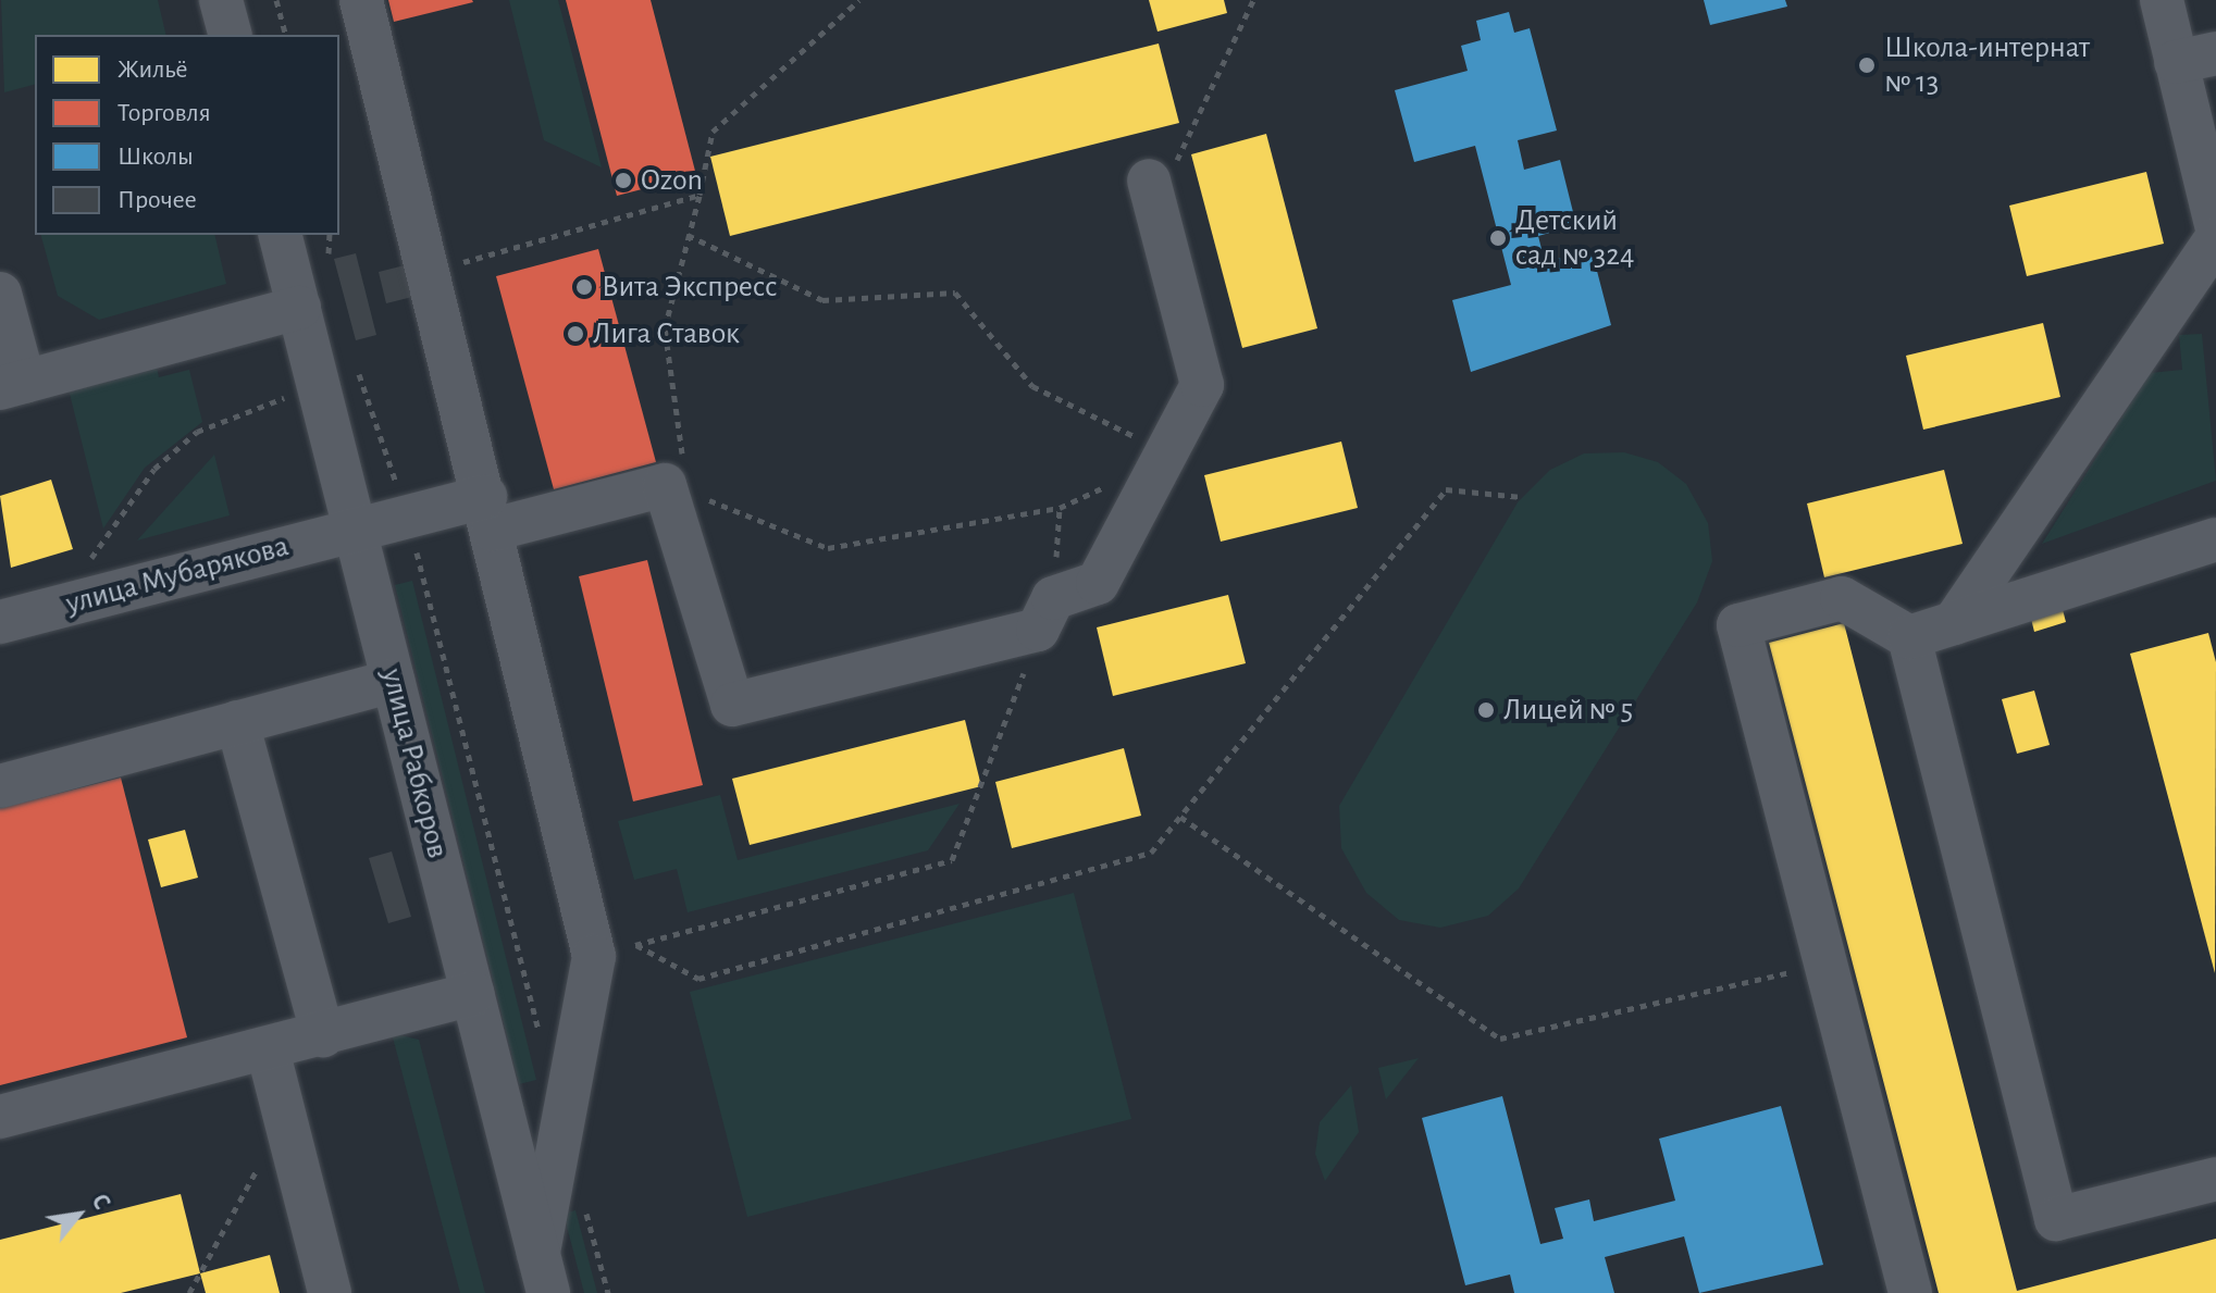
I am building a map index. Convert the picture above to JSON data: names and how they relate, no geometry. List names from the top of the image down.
{
  "streets": {
    "street": ["улица Мубарякова", "улица Рабкоров"]
  },
  "crossings": [
    ["улица Мубарякова", "улица Рабкоров"]
  ],
  "places": [
    "Школа-интернат № 13",
    "Ozon",
    "Детский сад № 324",
    "Вита Экспресс",
    "Лига Ставок",
    "Лицей № 5"
  ],
  "legend": [
    "Жильё",
    "Торговля",
    "Школы",
    "Прочее"
  ],
  "north": "top right"
}
